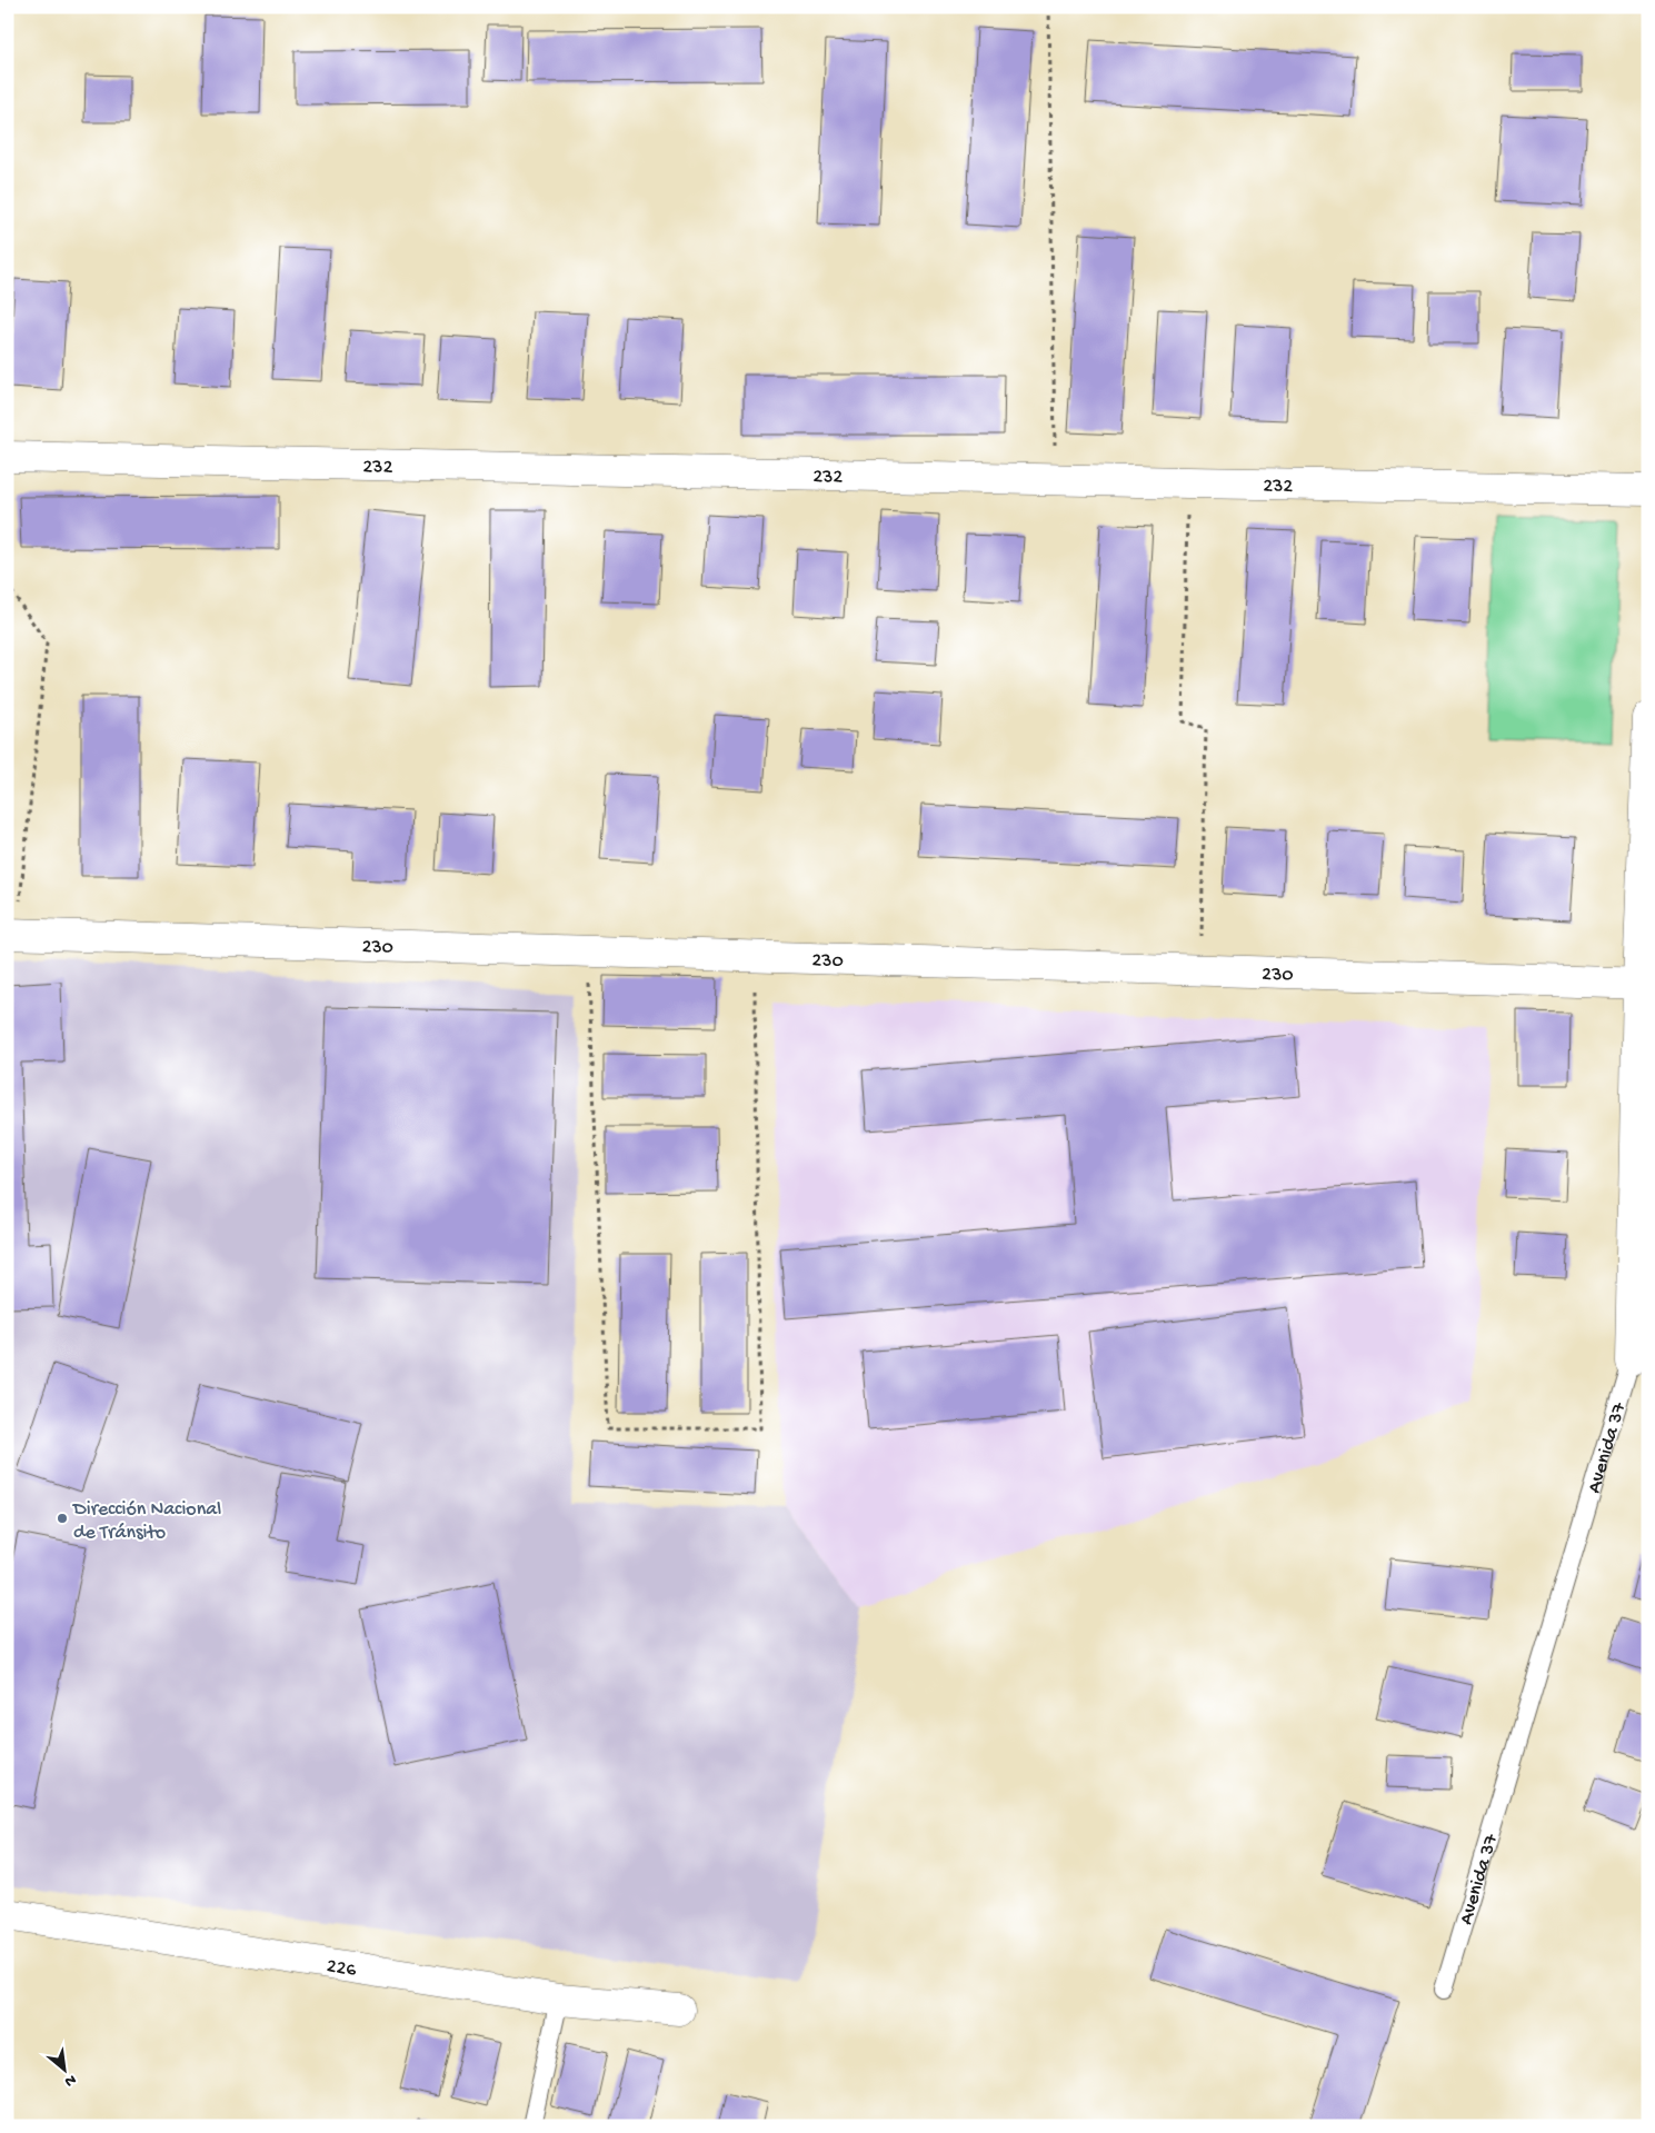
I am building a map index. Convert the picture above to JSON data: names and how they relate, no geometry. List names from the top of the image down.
{
  "streets": {
    "street": [
      "232",
      "230",
      "Avenida 37",
      "226"
    ]
  },
  "crossings": [
    ["230", "Avenida 37"]
  ],
  "places": ["Dirección Nacional de Tránsito"],
  "north": "bottom right"
}
